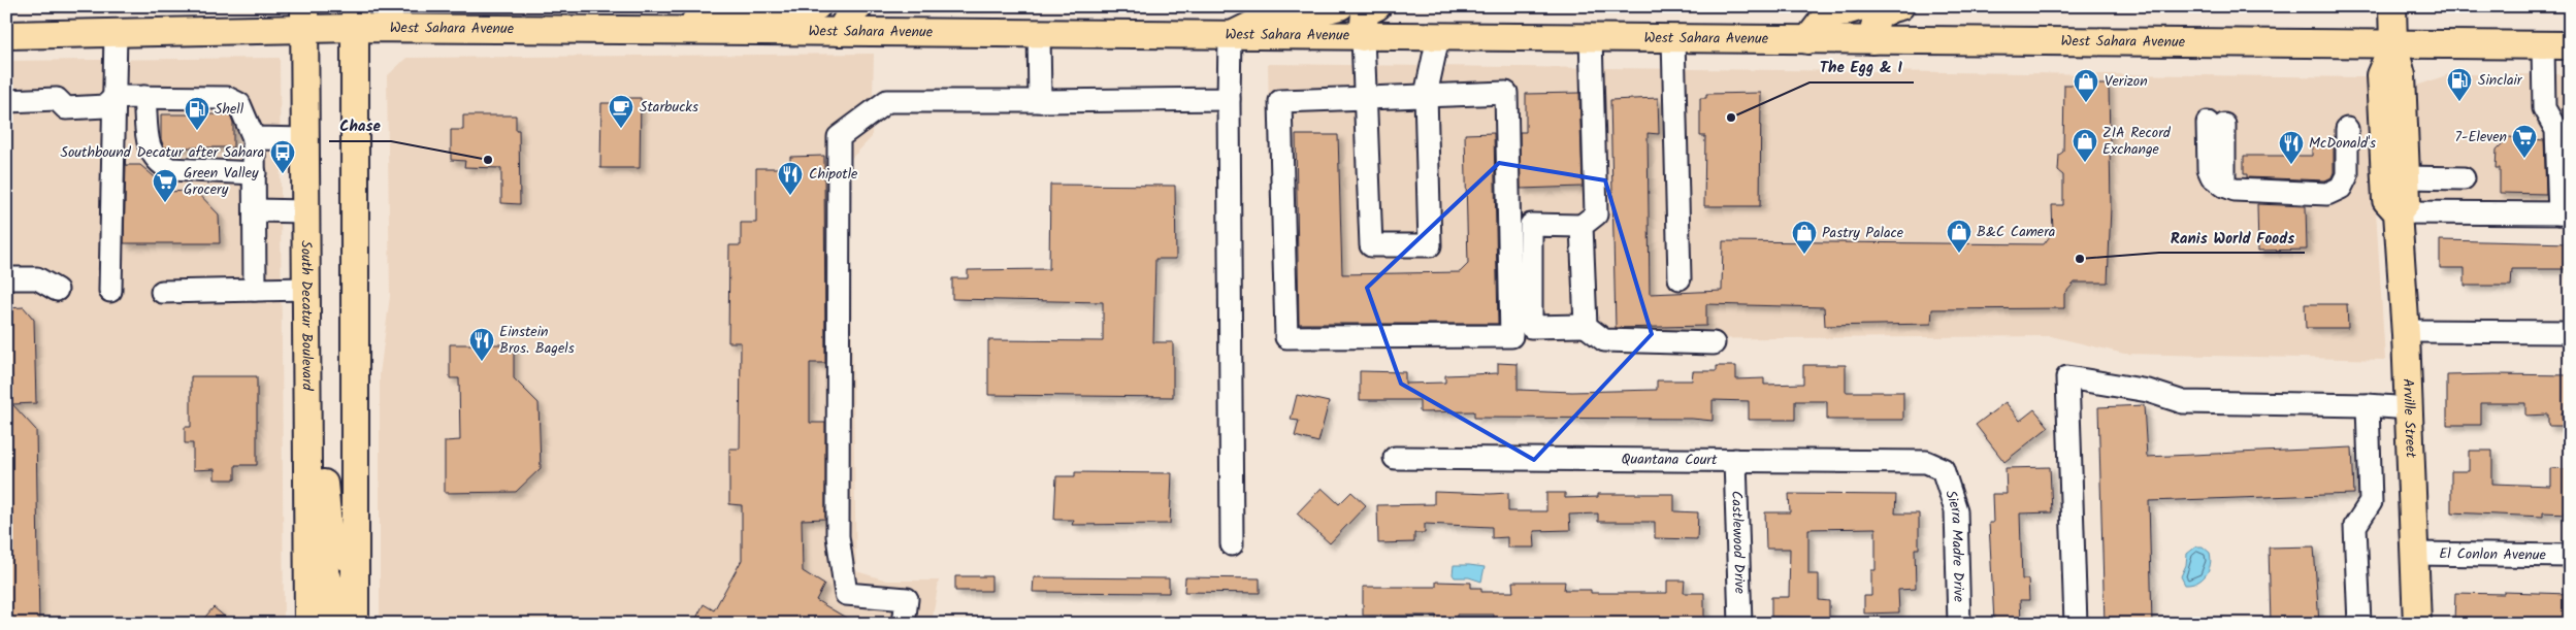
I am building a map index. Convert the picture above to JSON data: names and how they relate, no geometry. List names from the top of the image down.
{
  "streets": {
    "main road": ["West Sahara Avenue", "South Decatur Boulevard", "Arville Street"],
    "street": [
      "Quantana Court",
      "Castlewood Drive",
      "Sierra Madre Drive",
      "El Conlon Avenue"
    ]
  },
  "crossings": [
    ["West Sahara Avenue", "South Decatur Boulevard"],
    ["West Sahara Avenue", "Arville Street"],
    ["Arville Street", "El Conlon Avenue"],
    ["Quantana Court", "Castlewood Drive"],
    ["Quantana Court", "Sierra Madre Drive"]
  ],
  "places": {
    "fuel station": ["Sinclair", "Shell"],
    "shop": [
      "Verizon",
      "ZIA Record Exchange",
      "B&C Camera",
      "Pastry Palace"
    ],
    "other": ["The Egg & I", "Chase", "Ranis World Foods"],
    "cafe": ["Starbucks"],
    "supermarket": ["7-Eleven", "Green Valley Grocery"],
    "restaurant": ["McDonald's", "Chipotle", "Einstein Bros. Bagels"],
    "bus stop": ["Southbound Decatur after Sahara"]
  }
}
